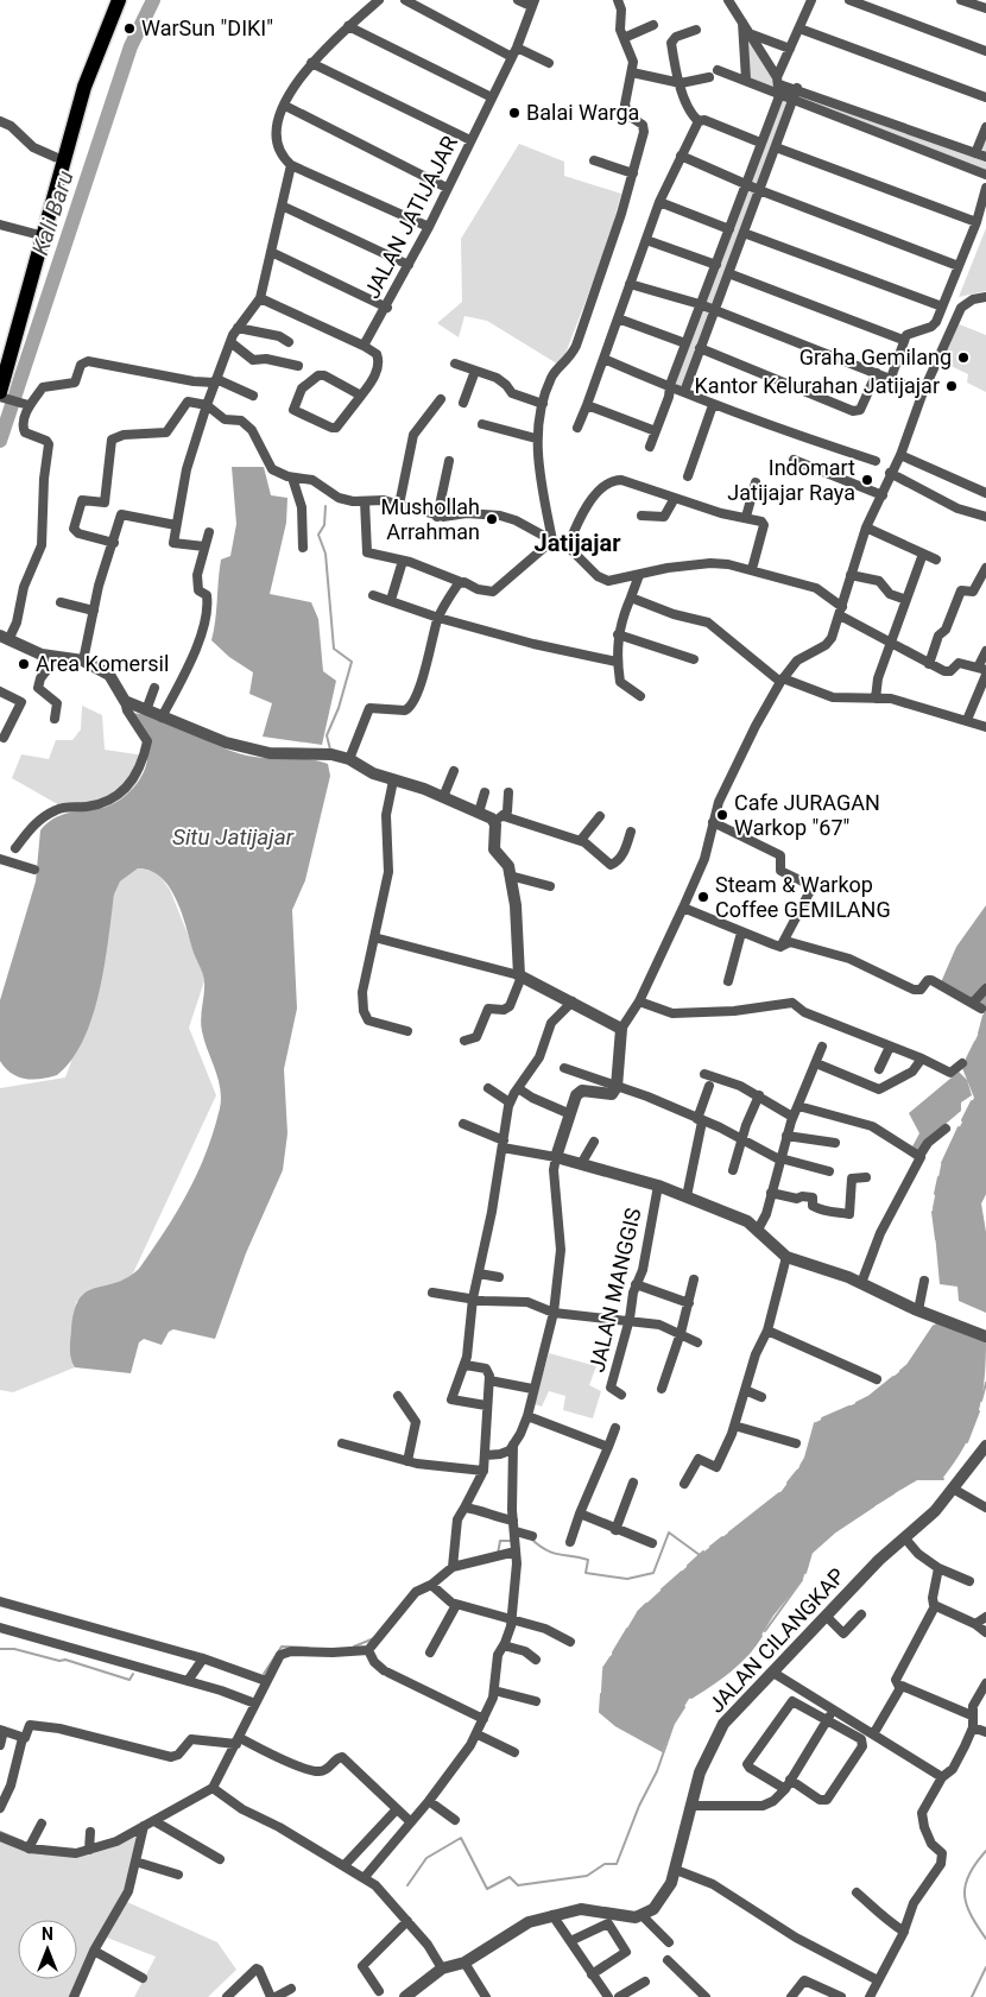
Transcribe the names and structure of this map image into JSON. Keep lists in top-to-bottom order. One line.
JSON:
{"streets":{"street":["JALAN JATIJAJAR","JALAN MANGGIS","JALAN CILANGKAP"]},"districts":["Jatijajar"],"water":["Kali Baru","Situ Jatijajar"],"places":["WarSun \"DIKI\"","Balai Warga","Graha Gemilang","Kantor Kelurahan Jatijajar","Indomart Jatijajar Raya","Mushollah Arrahman","Area Komersil","Cafe JURAGAN Warkop \"67\"","Steam & Warkop Coffee GEMILANG"],"north":"top"}
